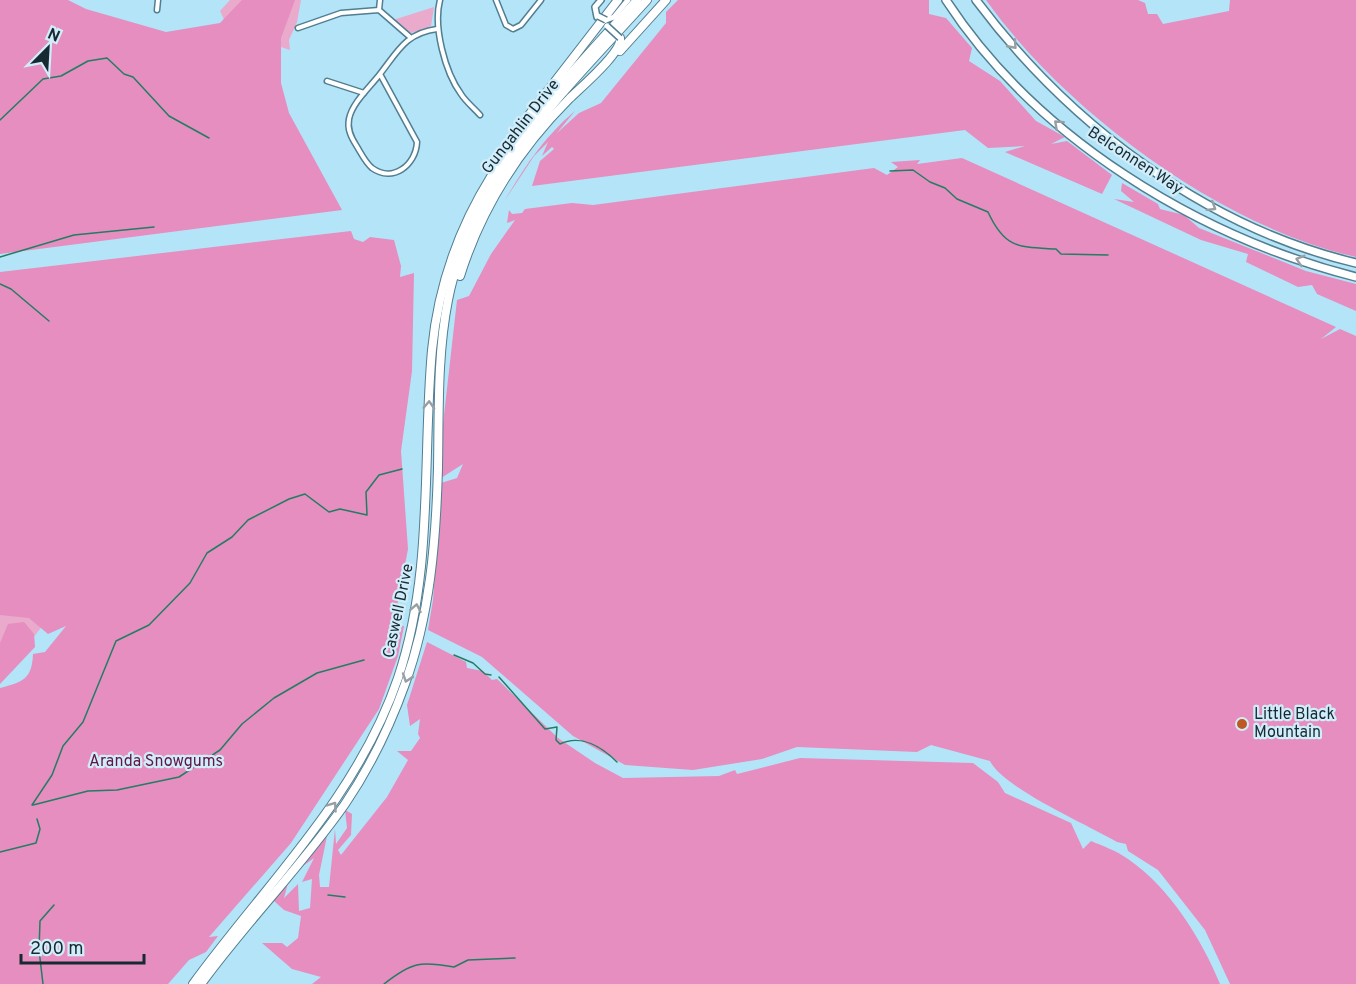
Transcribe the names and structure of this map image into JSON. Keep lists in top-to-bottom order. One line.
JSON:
{"streets":{"highway":["Gungahlin Drive","Caswell Drive"],"main road":["Belconnen Way"]},"crossings":[["Gungahlin Drive","Caswell Drive"]],"parks":["Aranda Snowgums"],"places":["Little Black Mountain"],"scale_bar":"200 m","north":"top right"}
